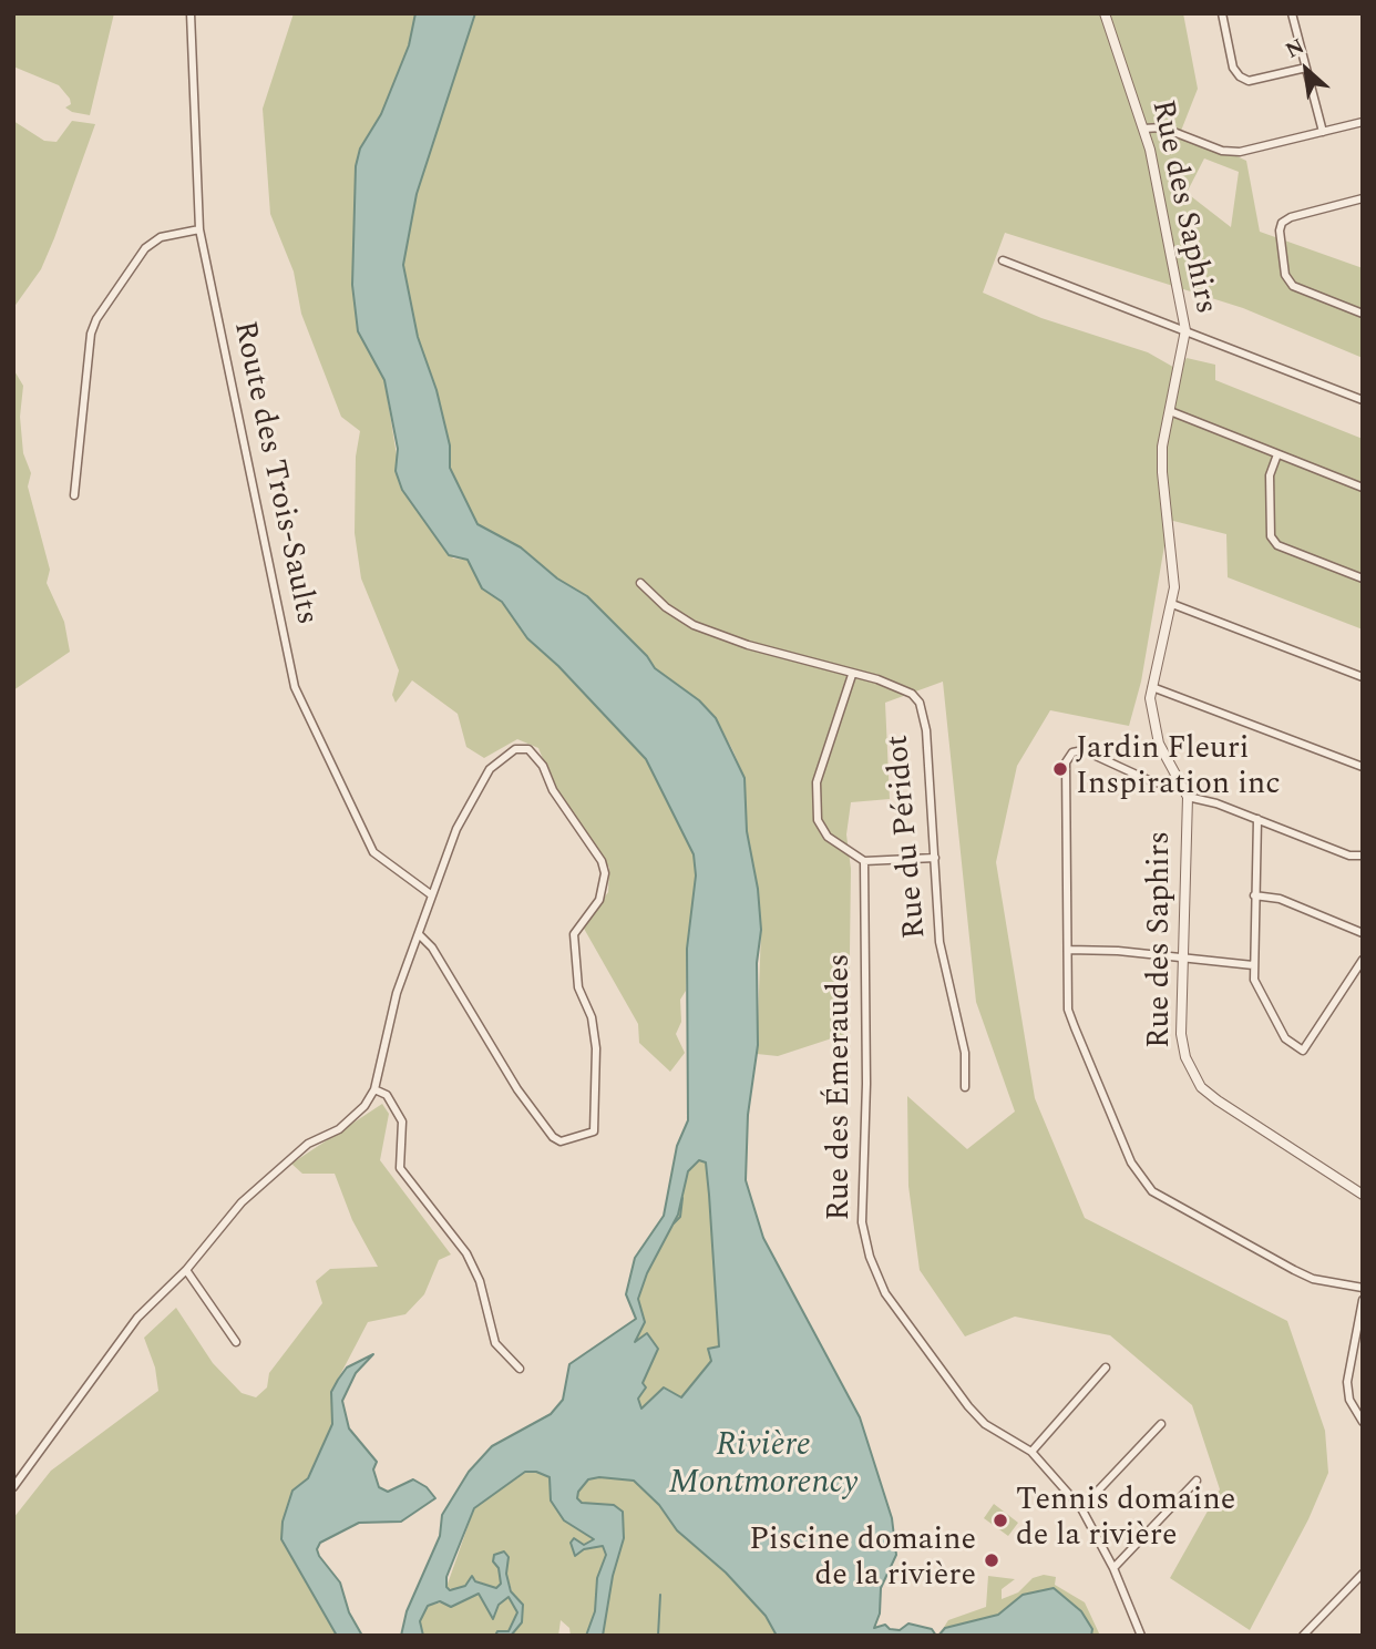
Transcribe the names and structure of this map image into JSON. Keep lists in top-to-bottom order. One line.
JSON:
{"streets":{"street":["Rue des Saphirs","Route des Trois-Saults","Rue du Péridot","Rue des Émeraudes"]},"water":["Rivière Montmorency"],"places":["Jardin Fleuri Inspiration inc","Tennis domaine de la rivière","Piscine domaine de la rivière"],"north":"top left"}
